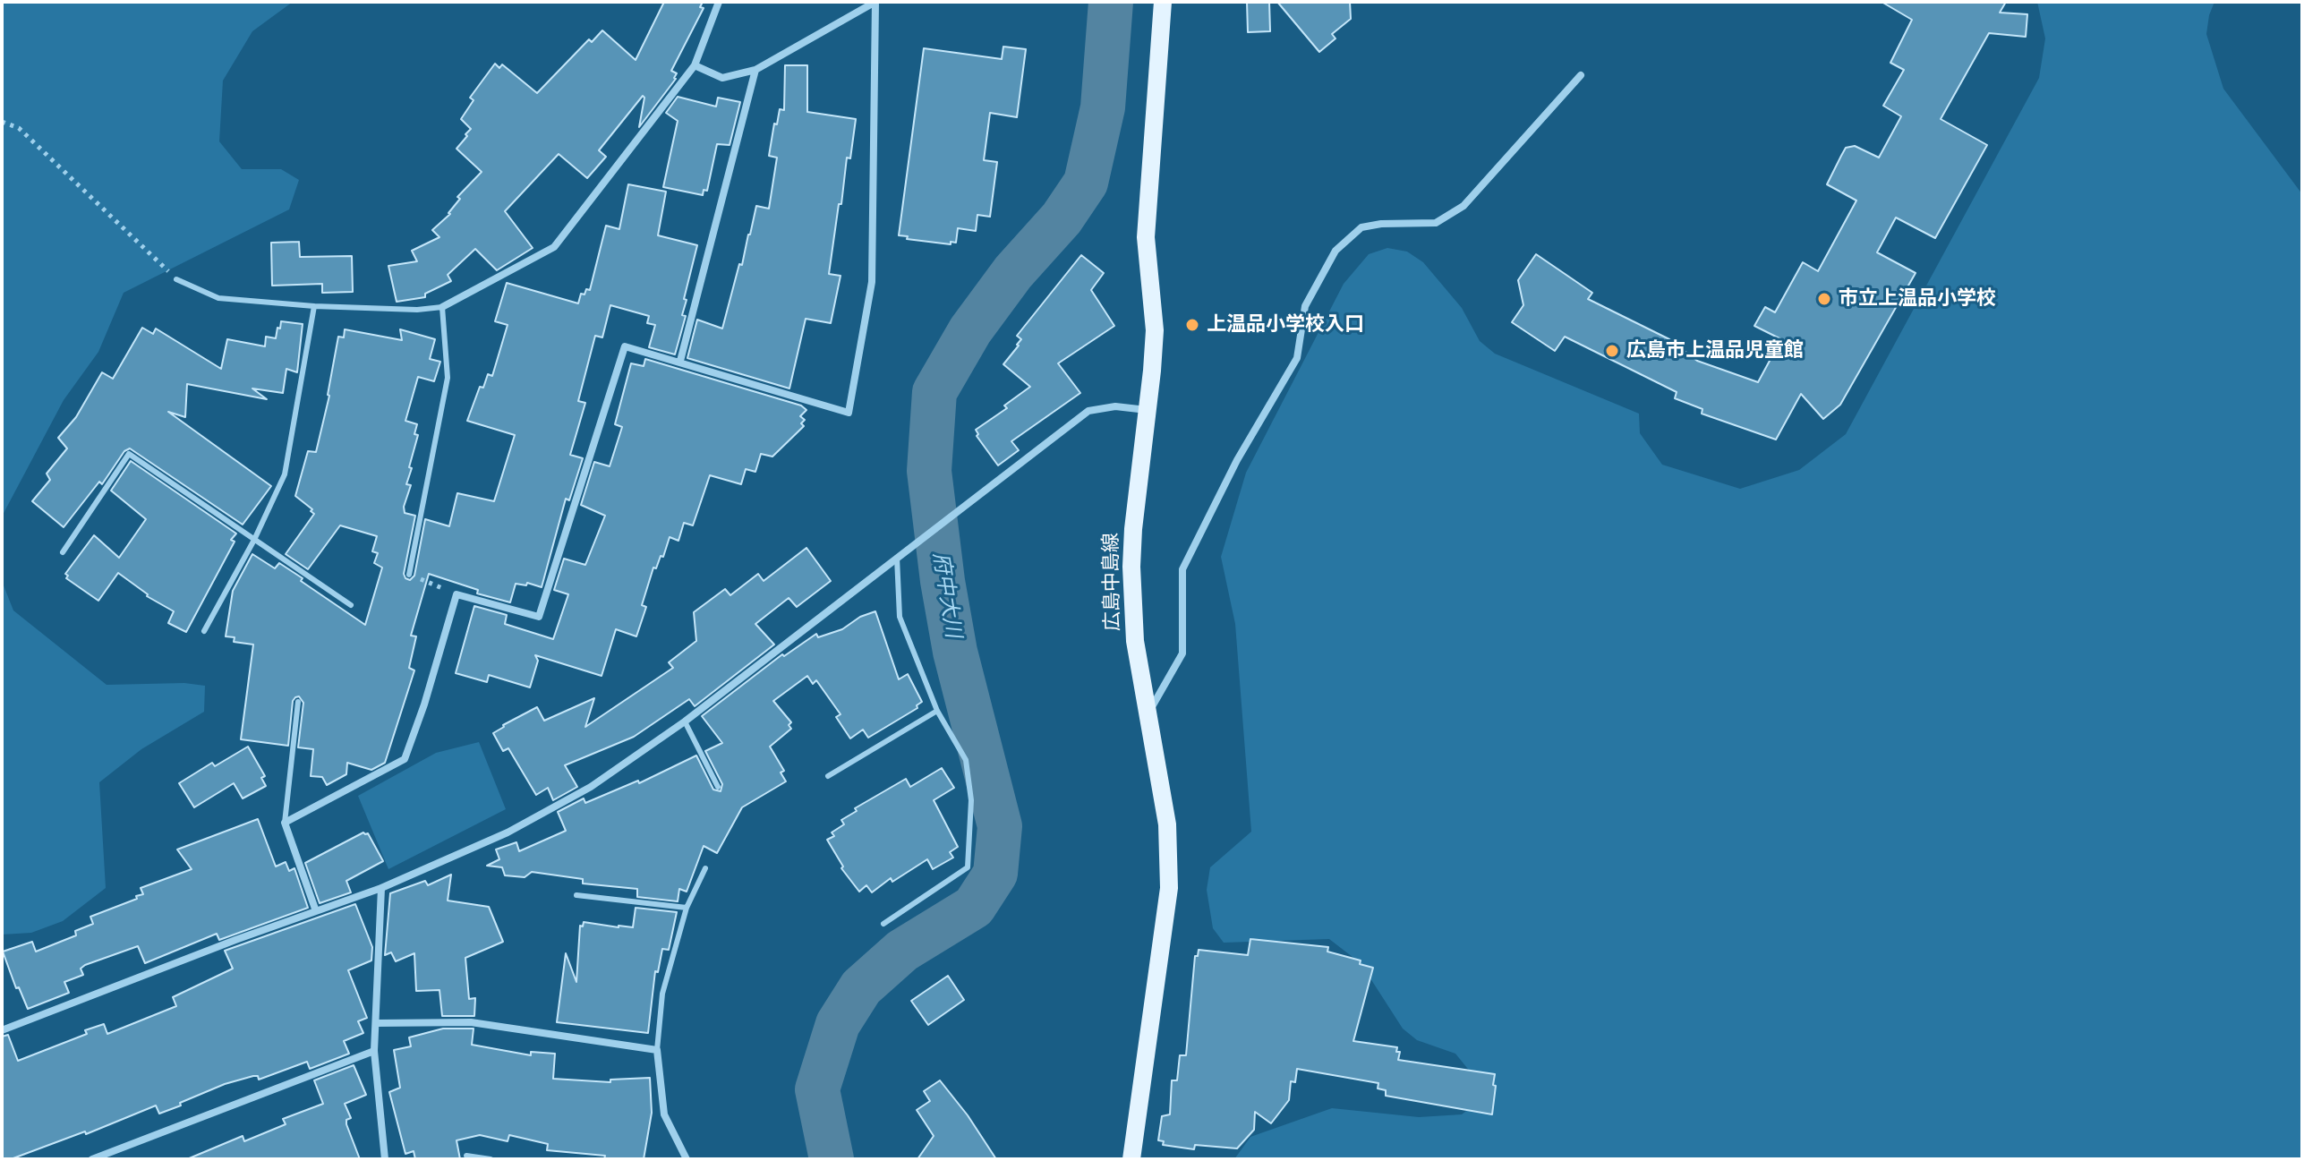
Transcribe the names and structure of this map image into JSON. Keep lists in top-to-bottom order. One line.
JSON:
{"streets":{"main road":["広島中島線"]},"water":["府中大川"],"places":["市立上温品小学校","上温品小学校入口","広島市上温品児童館"]}
